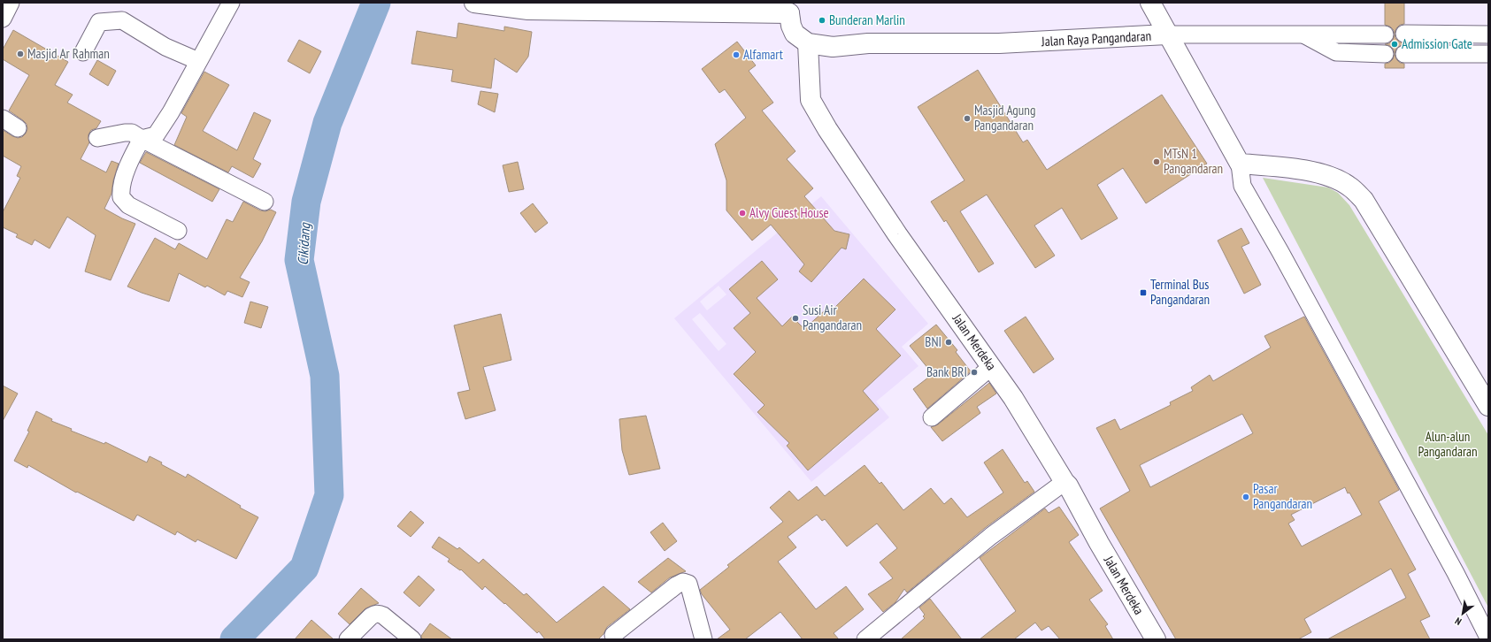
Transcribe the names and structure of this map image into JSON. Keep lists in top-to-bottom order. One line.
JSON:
{"streets":{"highway":["Jalan Raya Pangandaran","Jalan Merdeka"]},"crossings":[["Jalan Raya Pangandaran","Jalan Merdeka"]],"water":["Cikidang"],"parks":["Alun-alun Pangandaran"],"places":{"other":["Bunderan Marlin","Admission Gate","Masjid Ar Rahman","Alfamart","Masjid Agung Pangandaran","MTsN 1 Pangandaran","Alvy Guest House","Susi Air Pangandaran","BNI","Bank BRI","Pasar Pangandaran"],"transit":["Terminal Bus Pangandaran"]},"north":"bottom left"}
